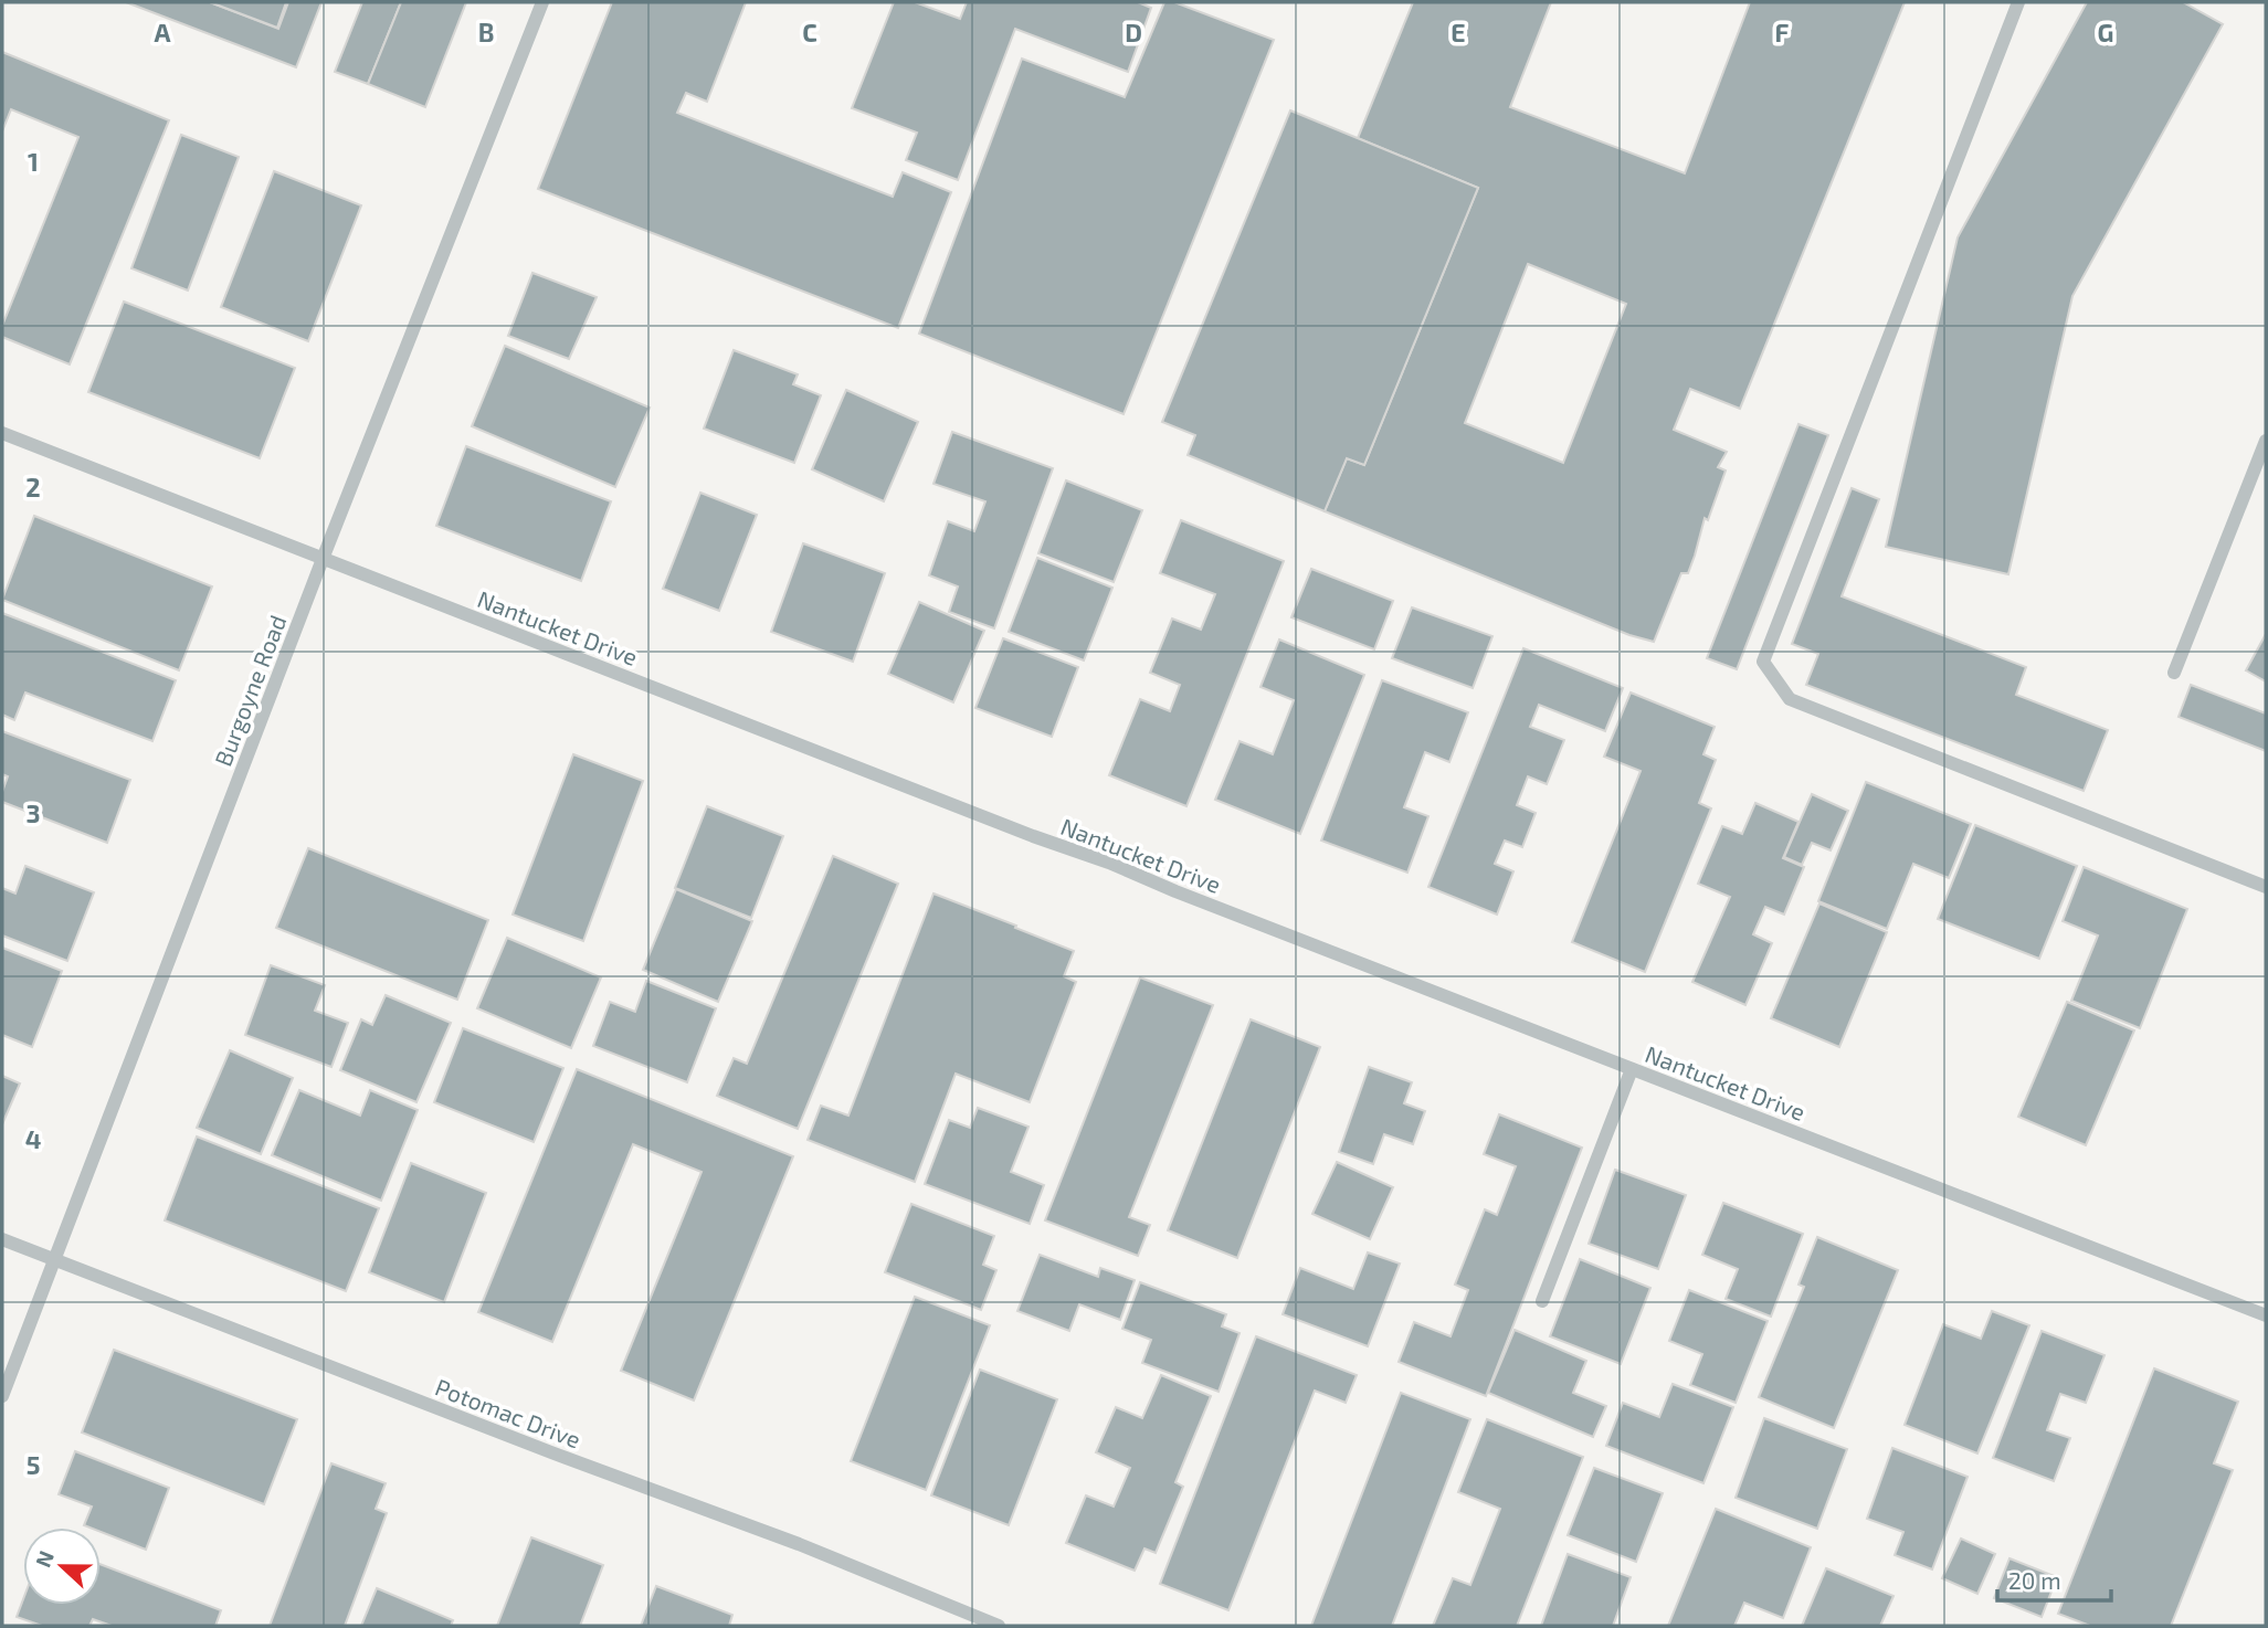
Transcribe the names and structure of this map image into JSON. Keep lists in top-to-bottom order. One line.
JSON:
{"streets":{"street":["Nantucket Drive","Burgoyne Road","Potomac Drive"]},"crossings":[["Nantucket Drive","Burgoyne Road"],["Burgoyne Road","Potomac Drive"]],"scale_bar":"20 m","north":"left","grid":{"columns":["A","B","C","D","E","F","G"],"rows":["1","2","3","4","5"]}}
